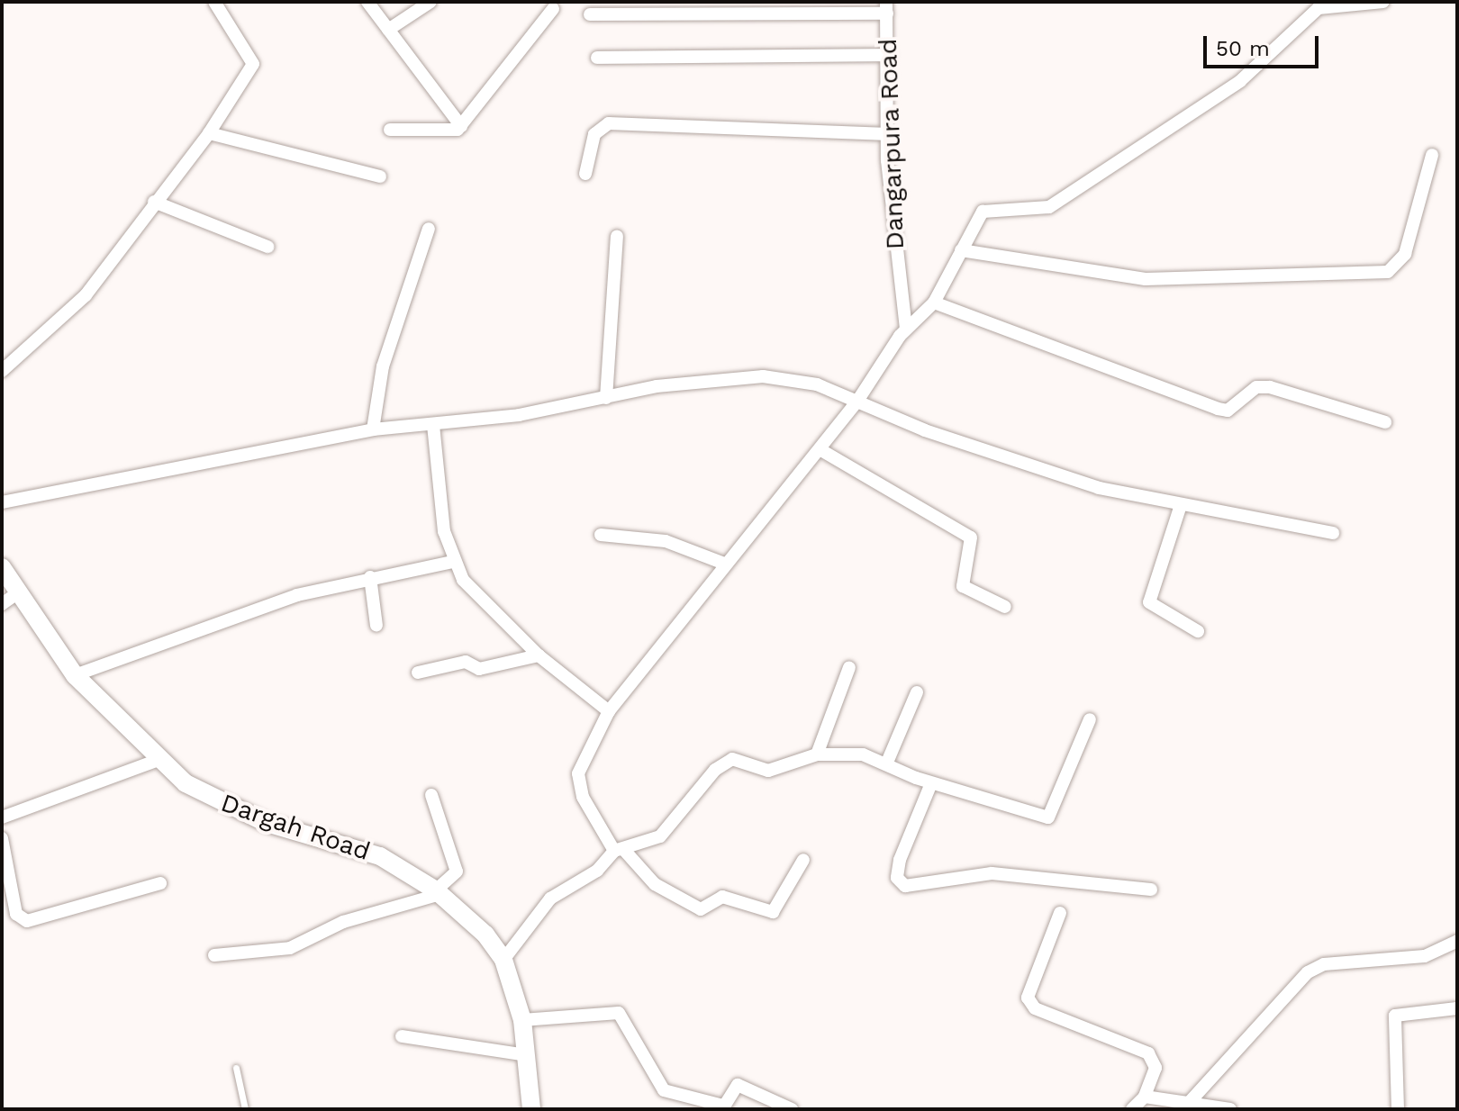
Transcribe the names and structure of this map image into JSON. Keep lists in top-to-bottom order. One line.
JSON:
{"streets":{"street":["Dangarpura Road","Dargah Road"]},"scale_bar":"50 m"}
